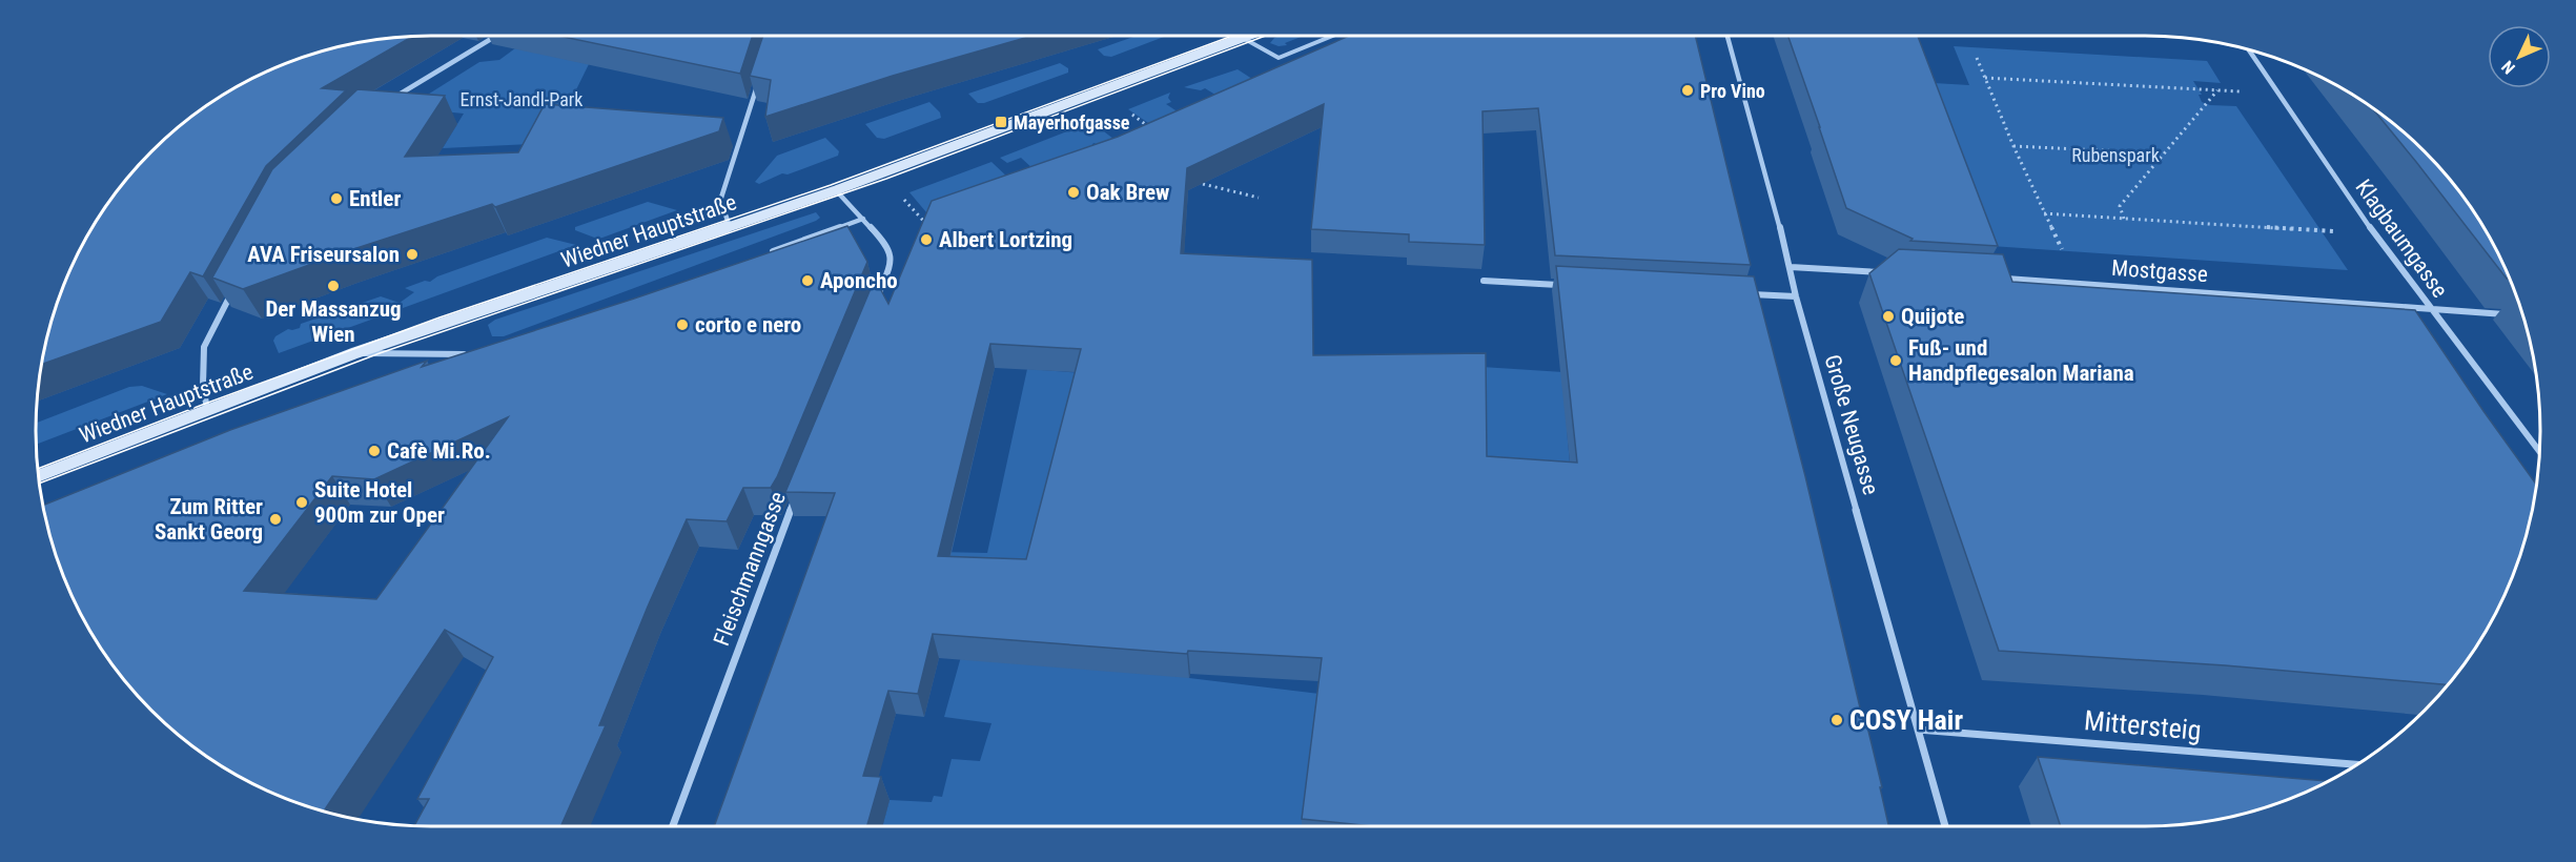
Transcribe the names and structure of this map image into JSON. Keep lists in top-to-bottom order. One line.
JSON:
{"streets":{"street":["Wiedner Hauptstraße","Klagbaumgasse","Mostgasse","Große Neugasse","Fleischmanngasse","Mittersteig"]},"crossings":[["Klagbaumgasse","Mostgasse"],["Große Neugasse","Mittersteig"]],"parks":["Ernst-Jandl-Park","Rubenspark"],"places":{"other":["Pro Vino","Oak Brew","Entler","Albert Lortzing","AVA Friseursalon","Aponcho","Der Massanzug Wien","Quijote","corto e nero","Fuß- und Handpflegesalon Mariana","Cafè Mi.Ro.","Suite Hotel 900m zur Oper","Zum Ritter Sankt Georg","COSY Hair"],"transit":["Mayerhofgasse"]},"north":"bottom left"}
